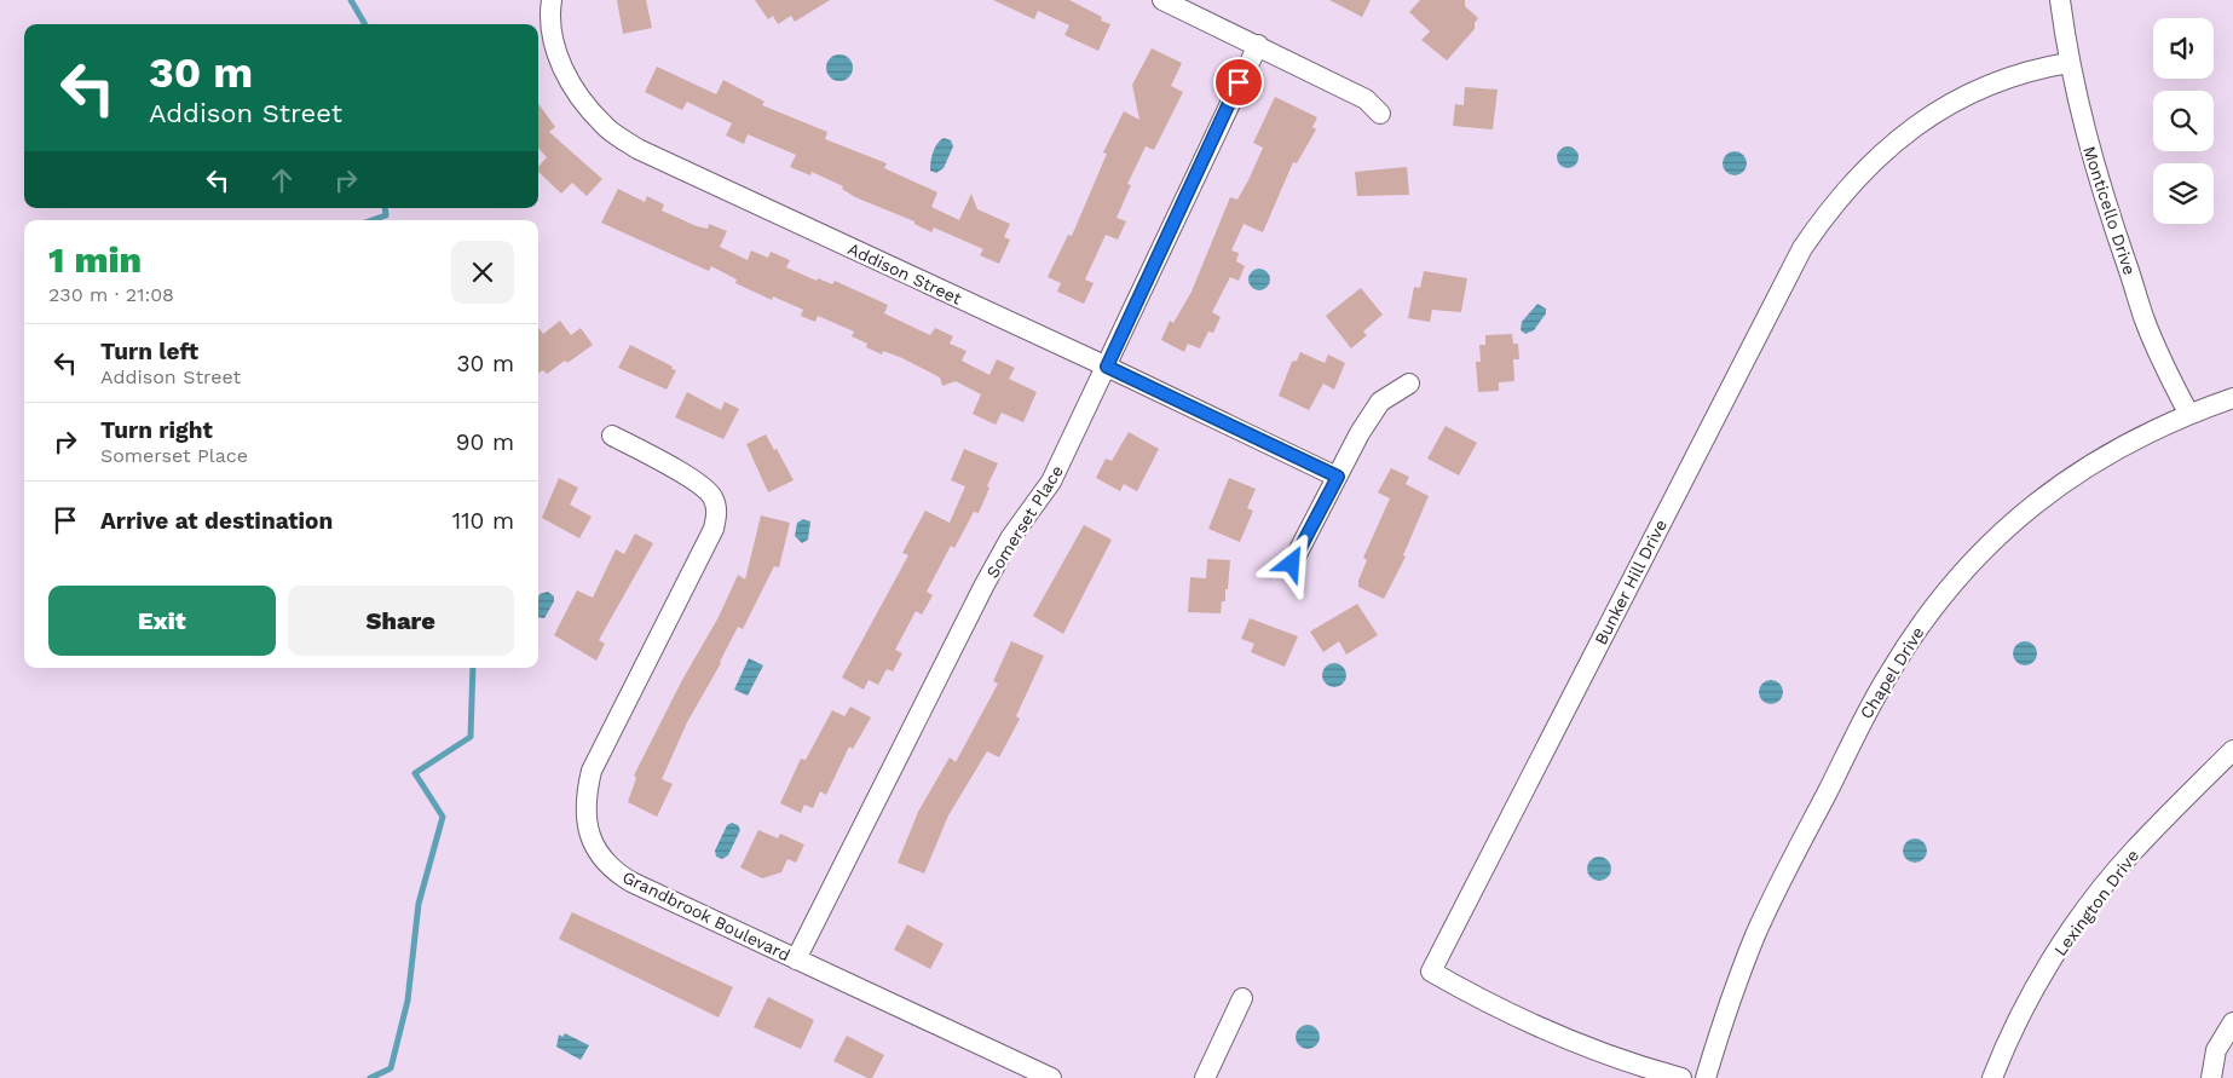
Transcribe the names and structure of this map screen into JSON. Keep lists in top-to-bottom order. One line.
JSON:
{"streets":{"street":["Monticello Drive","Addison Street","Somerset Place","Bunker Hill Drive","Chapel Drive","Lexington Drive","Grandbrook Boulevard"]},"crossings":[["Monticello Drive","Bunker Hill Drive"],["Monticello Drive","Chapel Drive"],["Addison Street","Somerset Place"],["Somerset Place","Grandbrook Boulevard"]],"page":{"turn":["30 m","Addison Street"],"heading":["1 min","230 m · 21:08"],"list":[{"name":"Turn left","note":"Addison Street","value":"30 m"},{"name":"Turn right","note":"Somerset Place","value":"90 m"},{"name":"Arrive at destination","value":"110 m"}],"buttons":["Exit","Share"]}}
